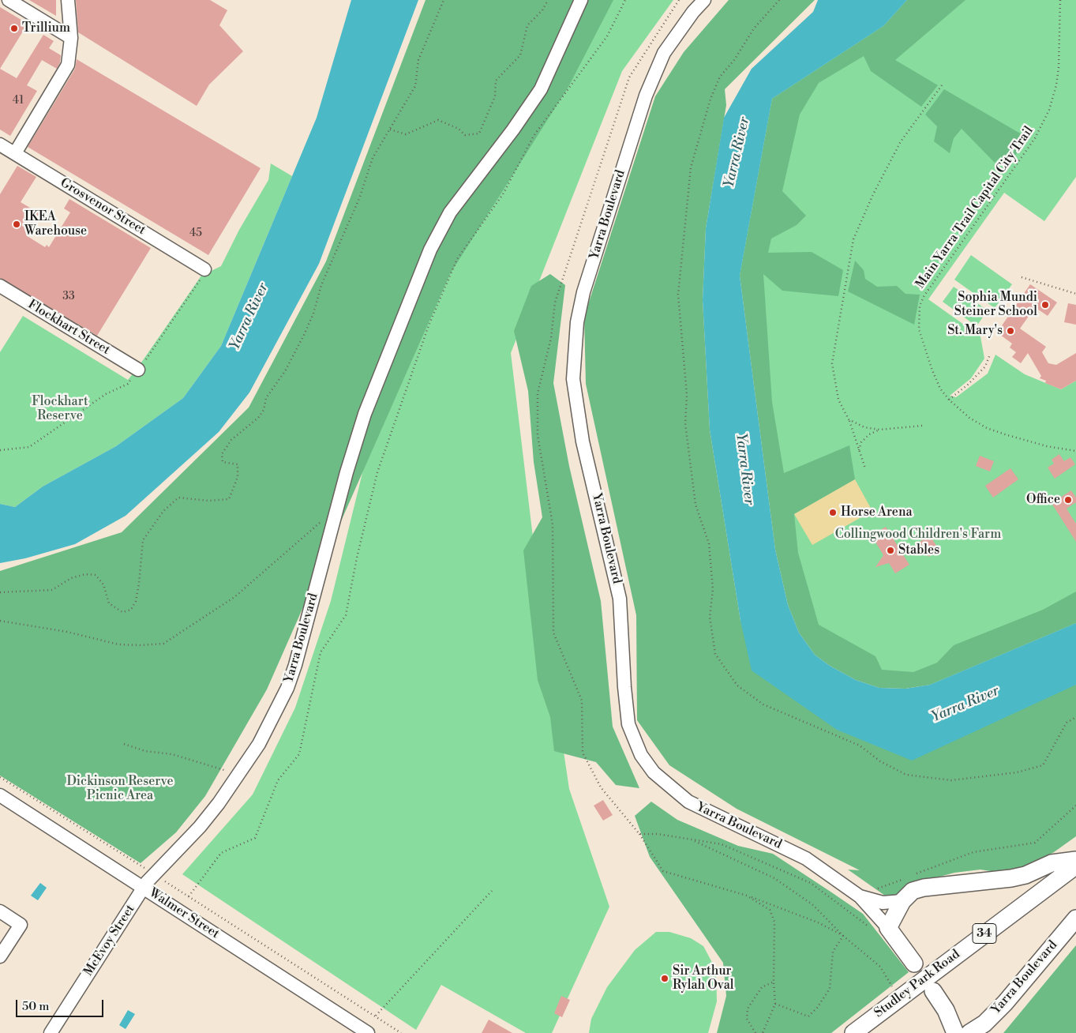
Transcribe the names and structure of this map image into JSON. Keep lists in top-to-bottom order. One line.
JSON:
{"streets":{"main road":["Yarra Boulevard","34","Studley Park Road"],"street":["Grosvenor Street","Flockhart Street","Walmer Street","McEvoy Street"],"path":["Main Yarra Trail Capital City Trail"]},"crossings":[["Yarra Boulevard","Walmer Street"],["Yarra Boulevard","McEvoy Street"],["Walmer Street","McEvoy Street"]],"water":["Yarra River"],"parks":["Flockhart Reserve","Collingwood Children's Farm","Dickinson Reserve Picnic Area"],"places":["Trillium","IKEA Warehouse","Sophia Mundi Steiner School","St. Mary's","Office","Horse Arena","Stables","Sir Arthur Rylah Oval"],"house_numbers":["41","45","33"],"scale_bar":"50 m"}
